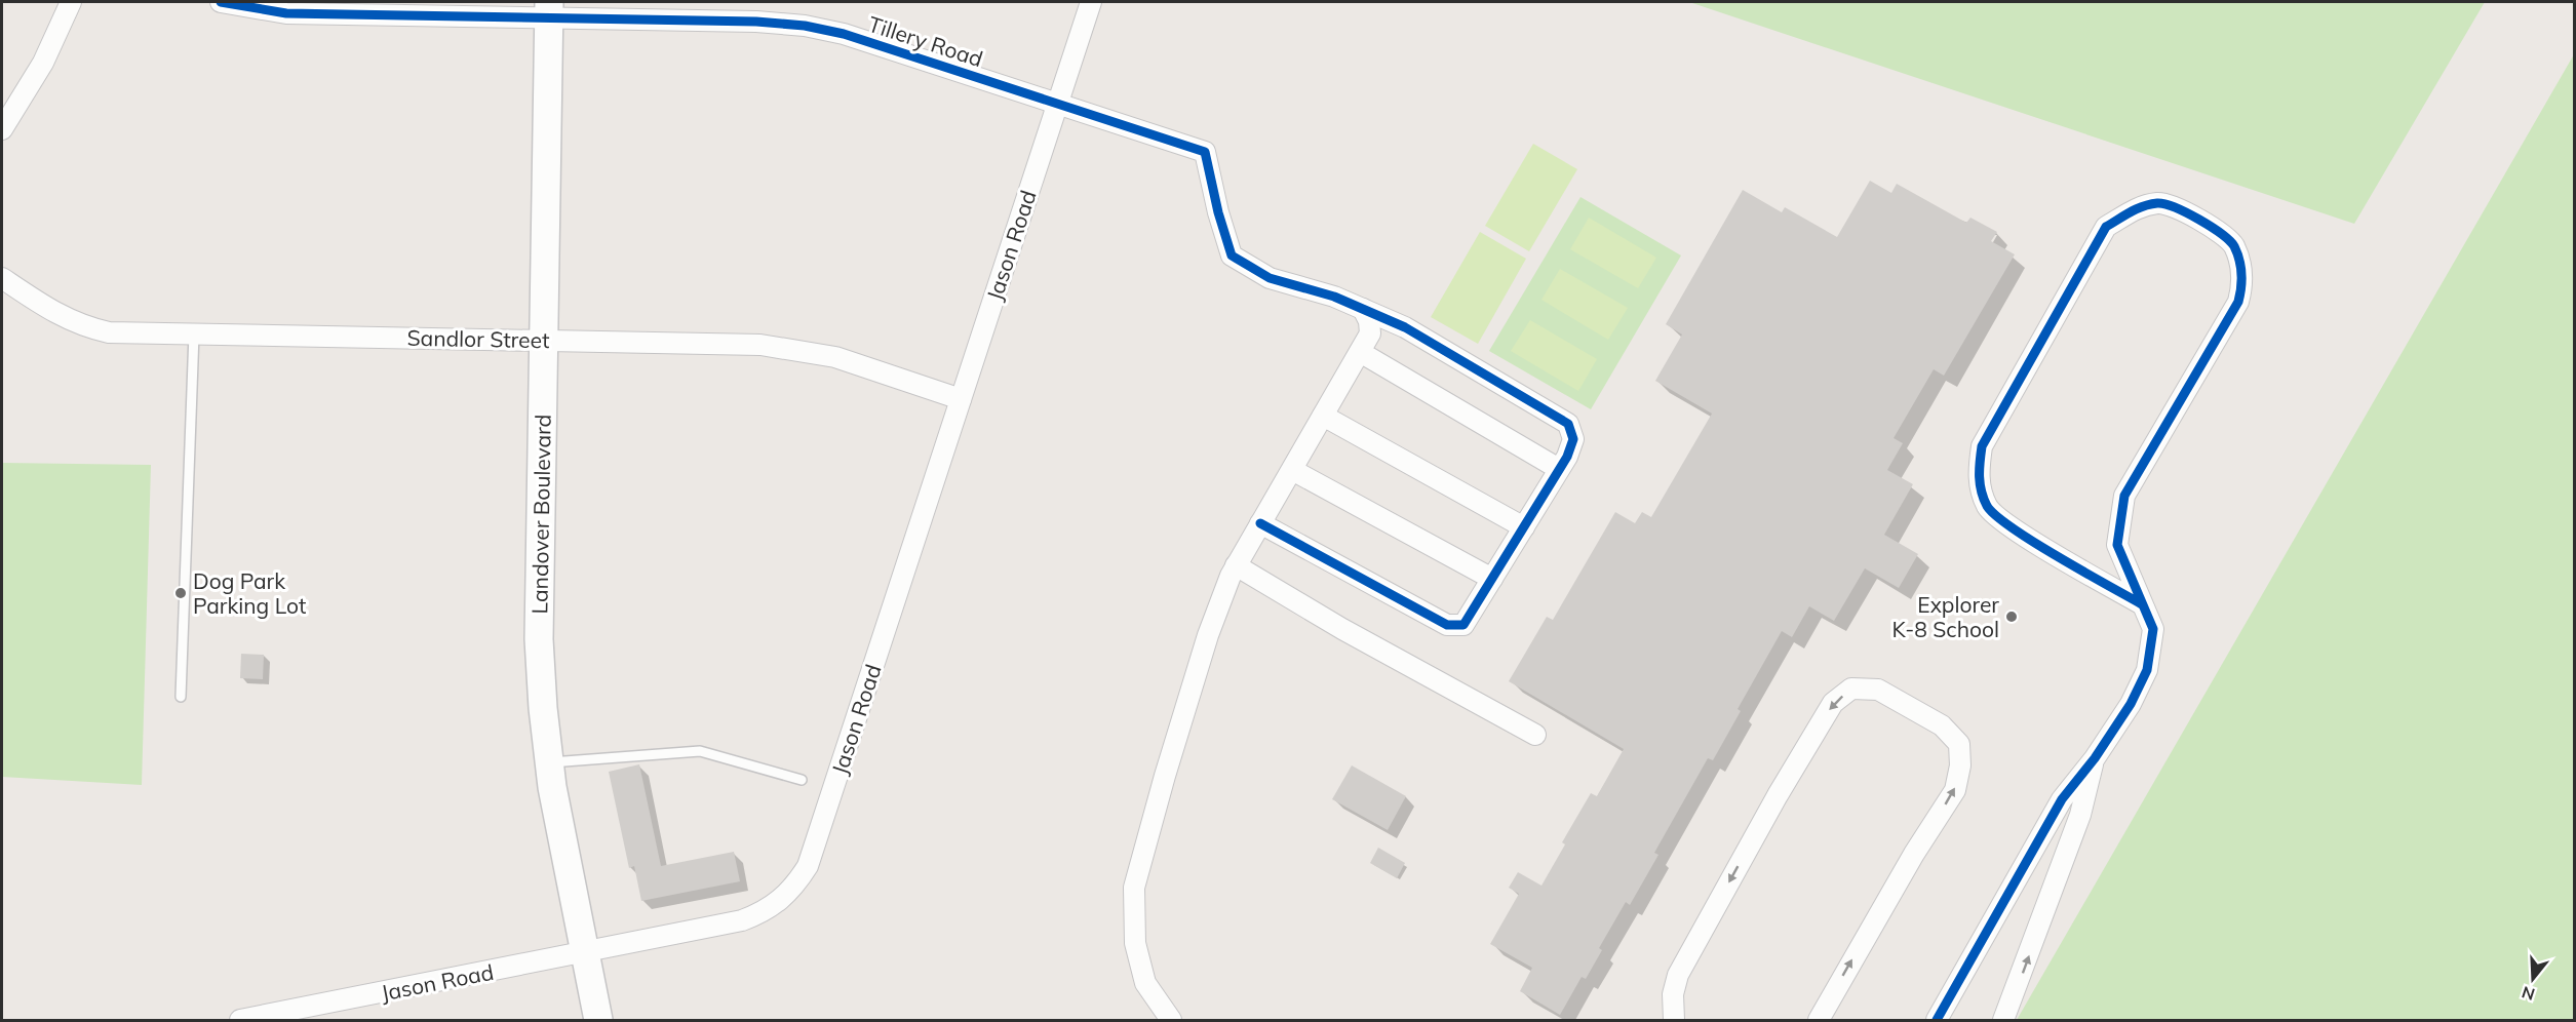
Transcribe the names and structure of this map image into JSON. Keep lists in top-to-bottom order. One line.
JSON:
{"streets":{"street":["Tillery Road","Jason Road","Sandlor Street","Landover Boulevard"]},"crossings":[["Tillery Road","Jason Road"],["Tillery Road","Landover Boulevard"],["Jason Road","Sandlor Street"],["Jason Road","Landover Boulevard"],["Sandlor Street","Landover Boulevard"]],"places":["Dog Park Parking Lot","Explorer K-8 School"],"north":"bottom"}
